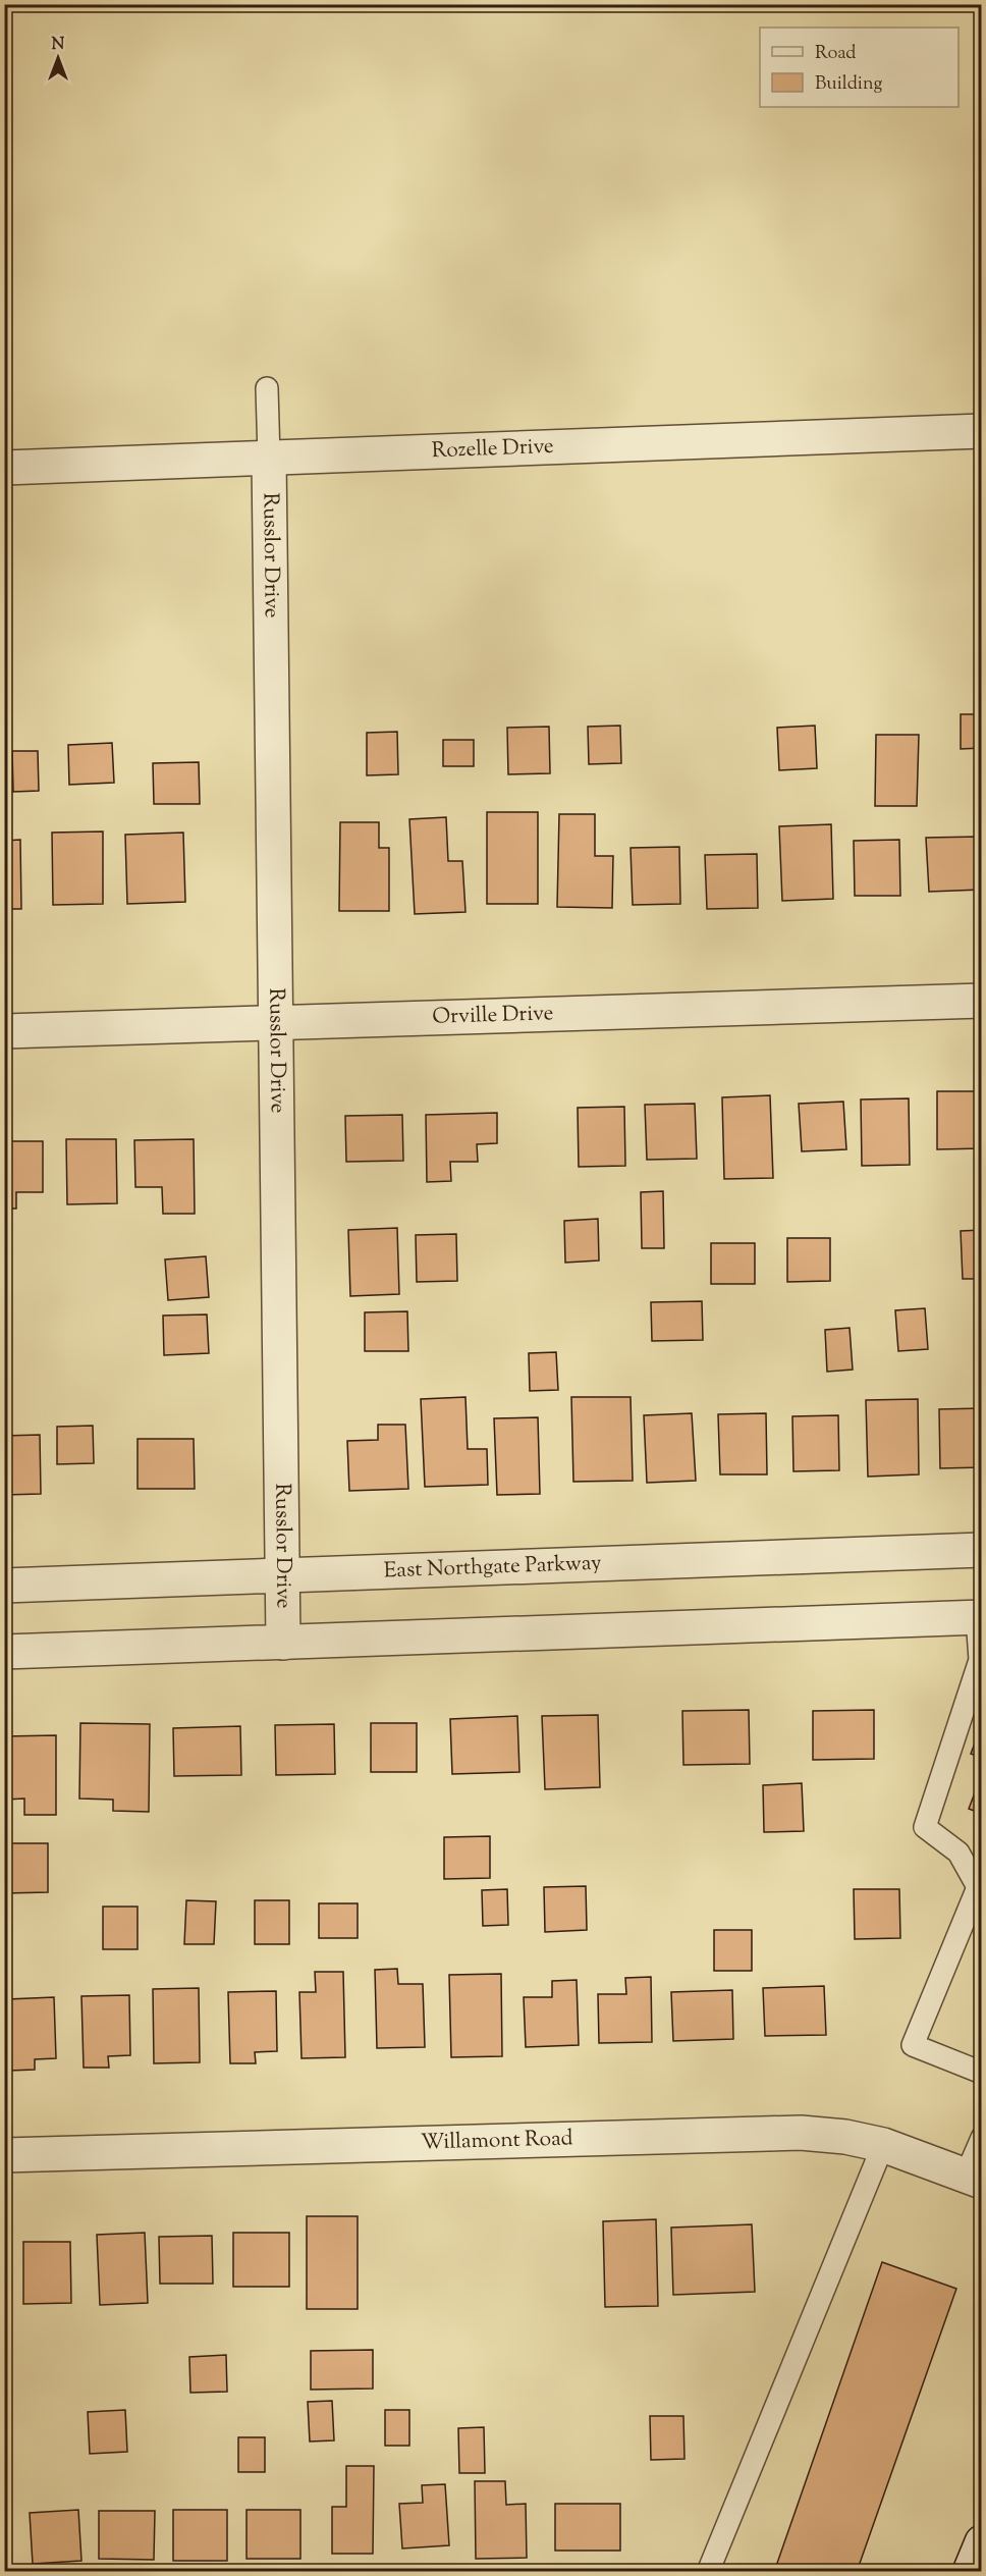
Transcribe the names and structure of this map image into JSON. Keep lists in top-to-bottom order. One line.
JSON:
{"streets":{"street":["Rozelle Drive","Russlor Drive","Orville Drive","East Northgate Parkway","Willamont Road"]},"crossings":[["Rozelle Drive","Russlor Drive"],["Russlor Drive","Orville Drive"],["Russlor Drive","East Northgate Parkway"]],"legend":["Road","Building"],"north":"top"}
